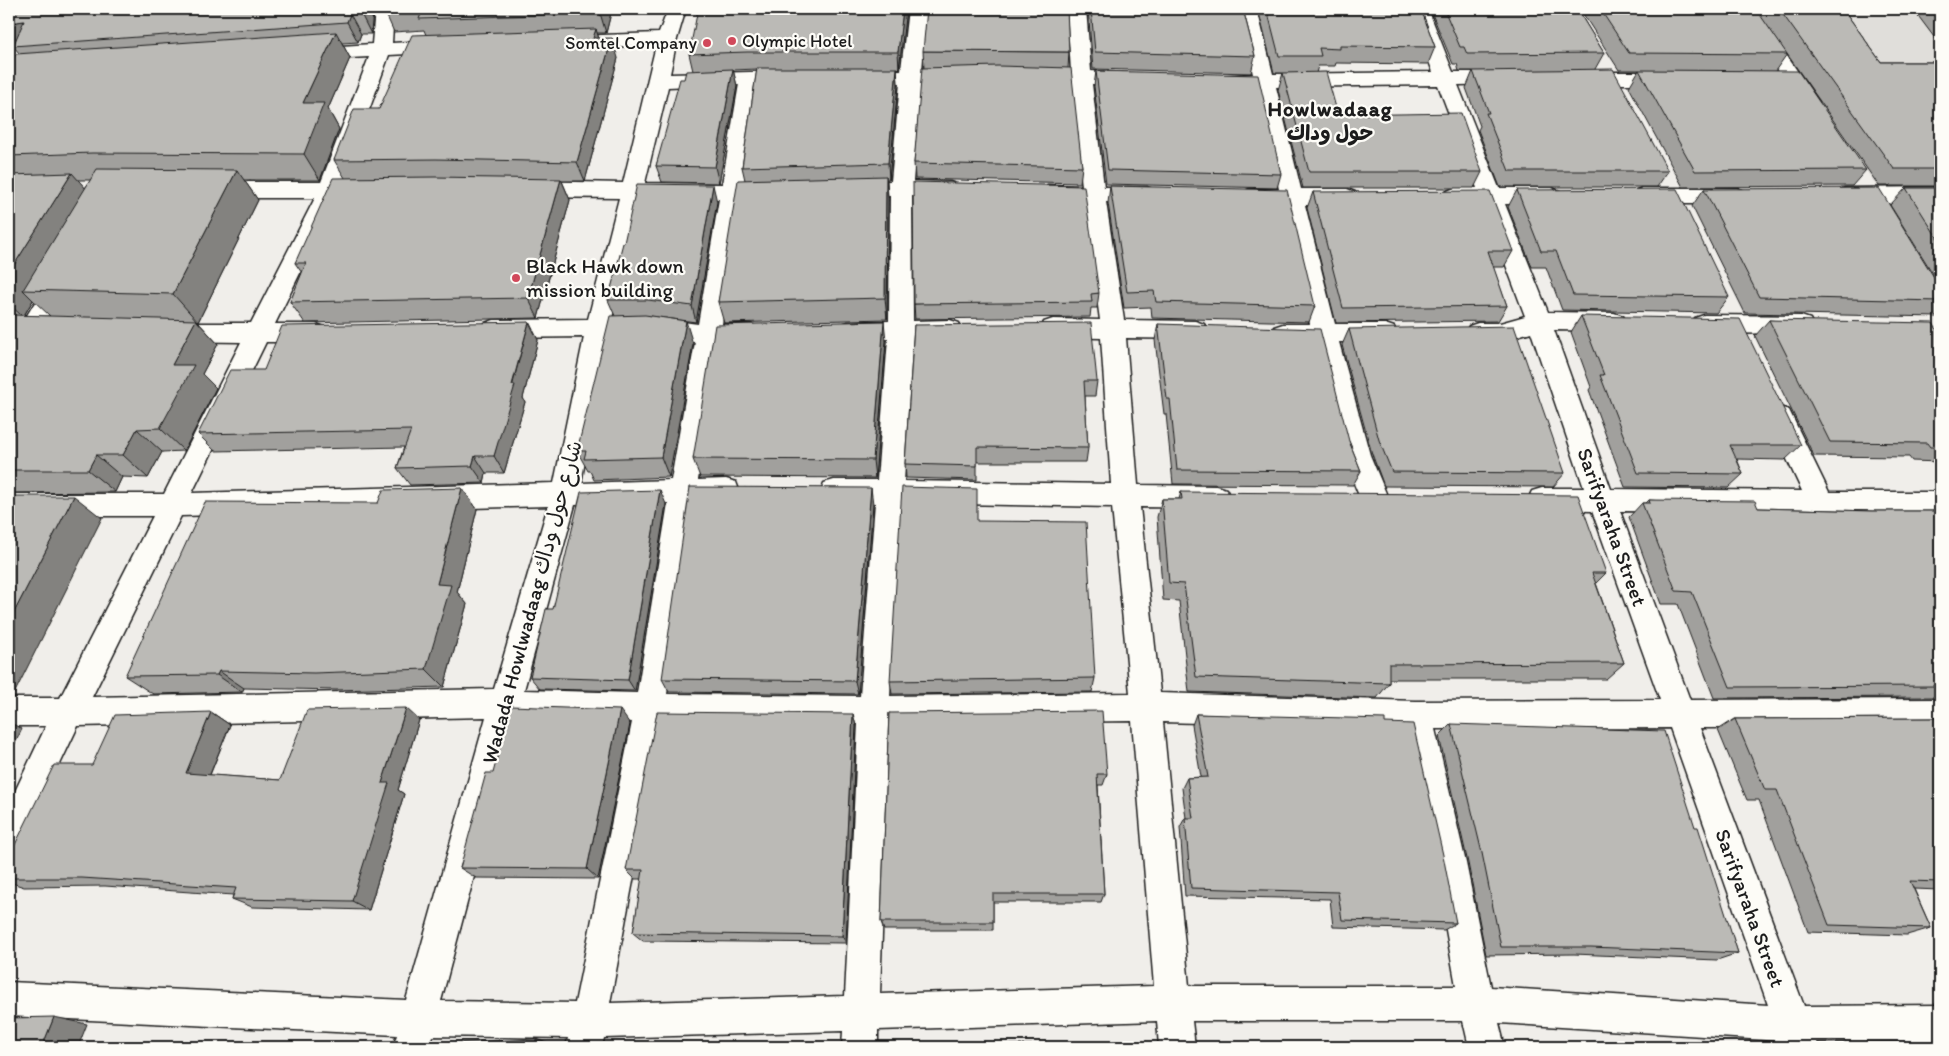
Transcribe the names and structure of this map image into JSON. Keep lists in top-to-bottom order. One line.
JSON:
{"streets":{"street":["Sarifyaraha Street","Wadada Howlwadaag شارع حول وداك"]},"districts":["Howlwadaag حول وداك"],"places":["Olympic Hotel","Somtel Company","Black Hawk down mission building"]}
